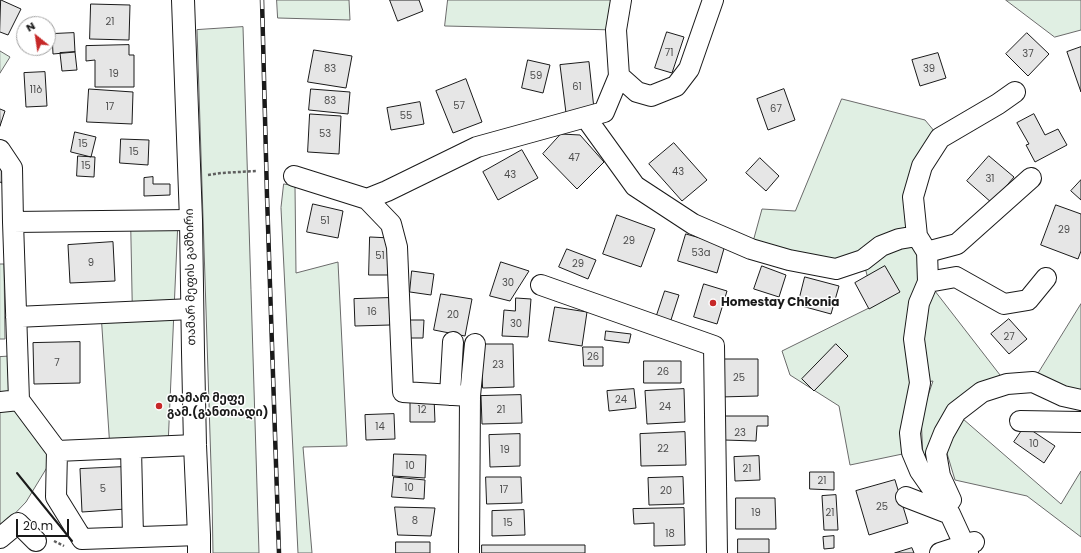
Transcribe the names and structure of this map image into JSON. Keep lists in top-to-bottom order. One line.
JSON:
{"streets":{"main road":["თამარ მეფის გამზირი"]},"places":["Homestay Chkonia","თამარ მეფე გამ.(განთიადი)"],"house_numbers":["21","71","37","83","39","19","59","61","11ბ","83","57","17","67","55","53","15","15","47","15","43","43","31","51","29","29","53a","51","9","29","30","16","20","30","27","26","7","23","26","25","24","24","12","21","14","23","10","22","19","10","21","21","10","5","17","20","25","19","21","8","15","18"],"scale_bar":"20 m","north":"top left"}
